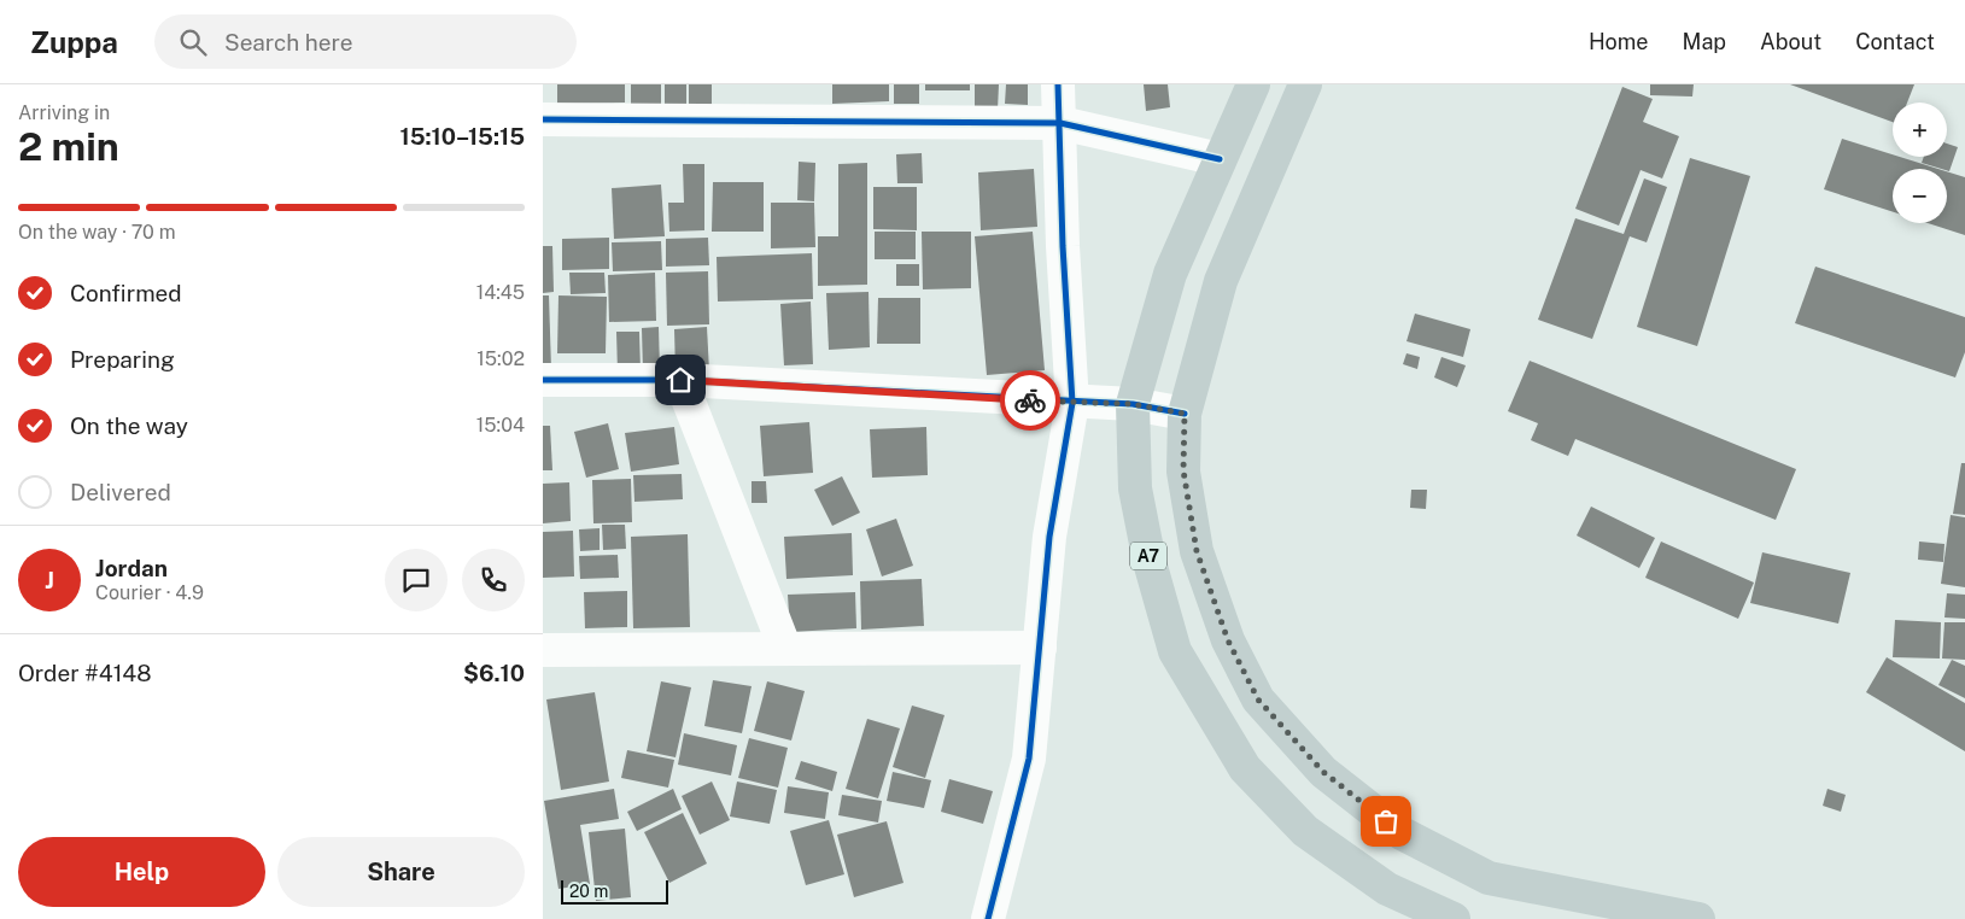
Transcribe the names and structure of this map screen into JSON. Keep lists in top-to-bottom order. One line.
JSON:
{"streets":{"highway":["A7"]},"scale_bar":"20 m","page":{"header":"Zuppa","search":"Search here","nav":["Home","Map","About","Contact"],"heading":["2 min","Arriving in","15:10–15:15"],"panel":["Jordan","Courier · 4.9","Order #4148","$6.10"],"map_buttons":["+","−"],"bar":"On the way · 70 m","list":[["Confirmed","14:45"],["Preparing","15:02"],["On the way","15:04"],"Delivered"],"round":"J","buttons":["Help","Share"],"scale":"20 m"}}
